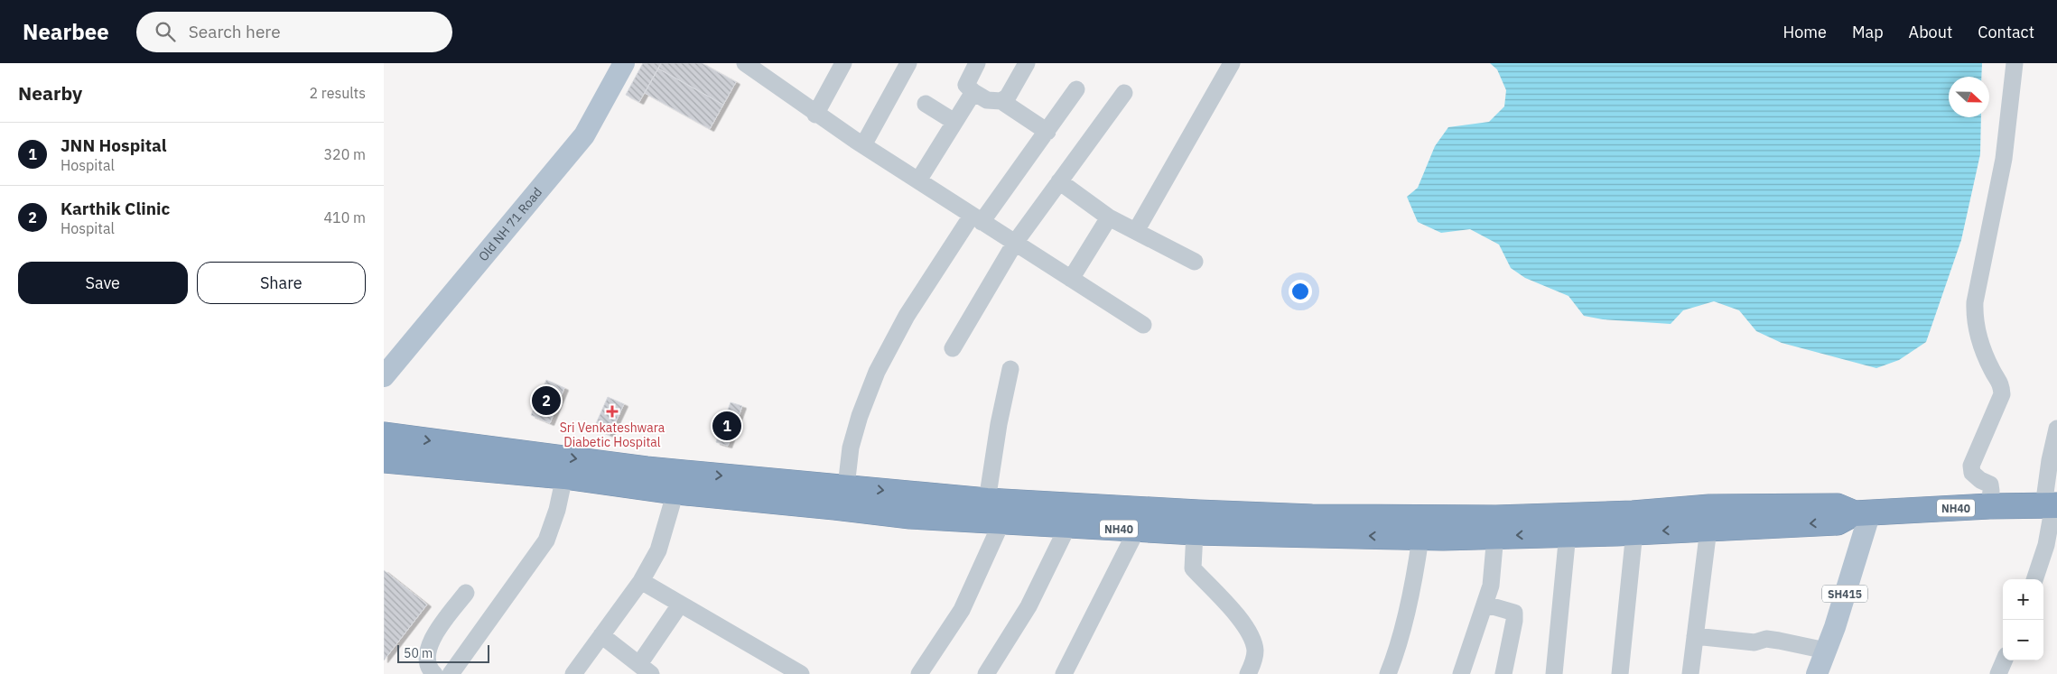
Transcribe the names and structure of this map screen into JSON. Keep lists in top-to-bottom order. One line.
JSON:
{"streets":{"highway":["NH40"],"main road":["Old NH 71 Road","SH415"]},"crossings":[["NH40","SH415"]],"places":{"health":["Sri Venkateshwara Diabetic Hospital"]},"scale_bar":"50 m","north":"right","page":{"header":"Nearbee","search":"Search here","nav":["Home","Map","About","Contact"],"heading":["Nearby","2 results"],"list":[{"mark":"1","name":"JNN Hospital","note":"Hospital","value":"320 m"},{"mark":"2","name":"Karthik Clinic","note":"Hospital","value":"410 m"}],"buttons":["Save","Share"],"pins":["2","1"],"map_buttons":["+","−"],"scale":"50 m"}}
